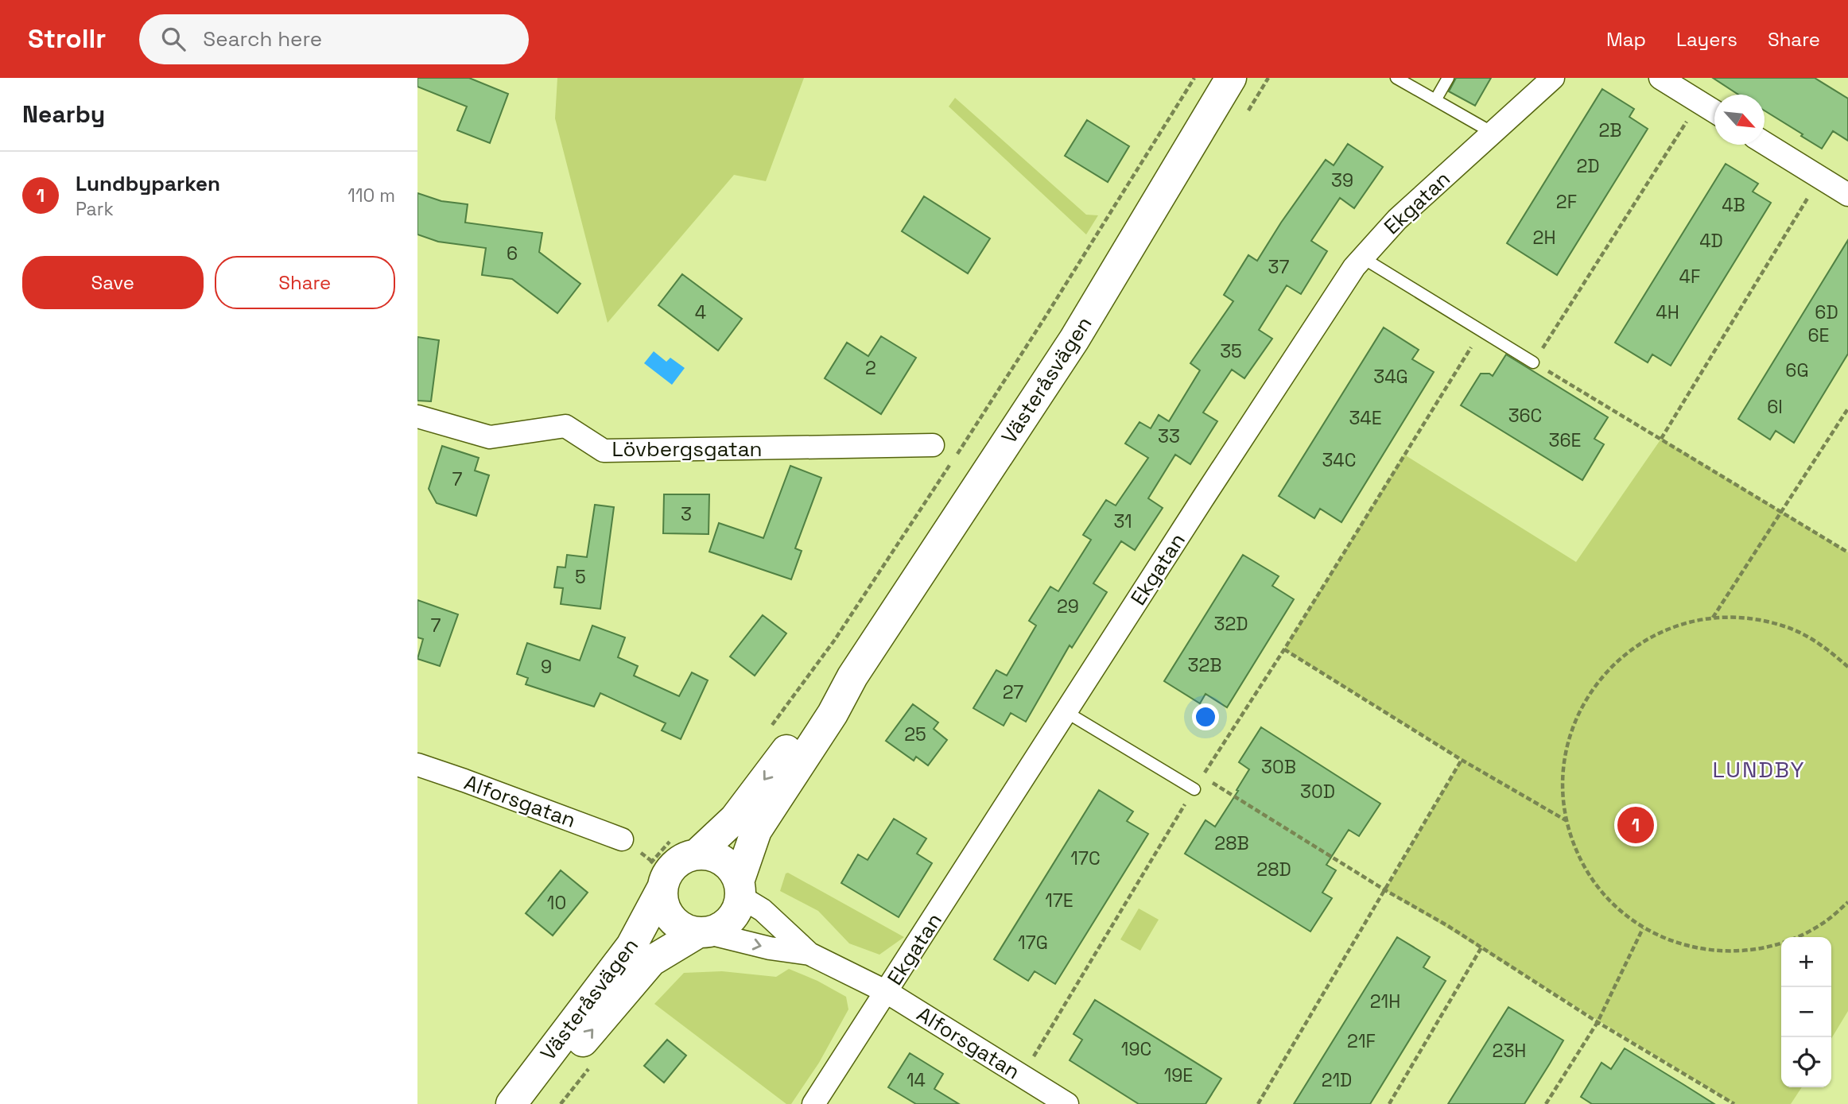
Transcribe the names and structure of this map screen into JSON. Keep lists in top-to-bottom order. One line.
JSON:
{"streets":{"street":["Ekgatan","Västeråsvägen","Lövbergsgatan","Alforsgatan"]},"crossings":[["Ekgatan","Alforsgatan"],["Västeråsvägen","Alforsgatan"]],"districts":["LUNDBY"],"house_numbers":["2B","2D","39","2F","4B","2H","4D","6","37","4F","4","4H","6D","6E","35","2","6G","34G","6I","36C","34E","33","36E","34C","7","3","31","5","29","32D","7","32B","9","27","25","30B","30D","28B","17C","28D","17E","10","17G","21H","21F","19C","23H","19E","14","21D"],"north":"bottom right","page":{"header":"Strollr","search":"Search here","nav":["Map","Layers","Share"],"heading":"Nearby","list":[{"mark":"1","name":"Lundbyparken","note":"Park","value":"110 m"}],"buttons":["Save","Share"],"pins":"1","map_buttons":["+","−"]}}
